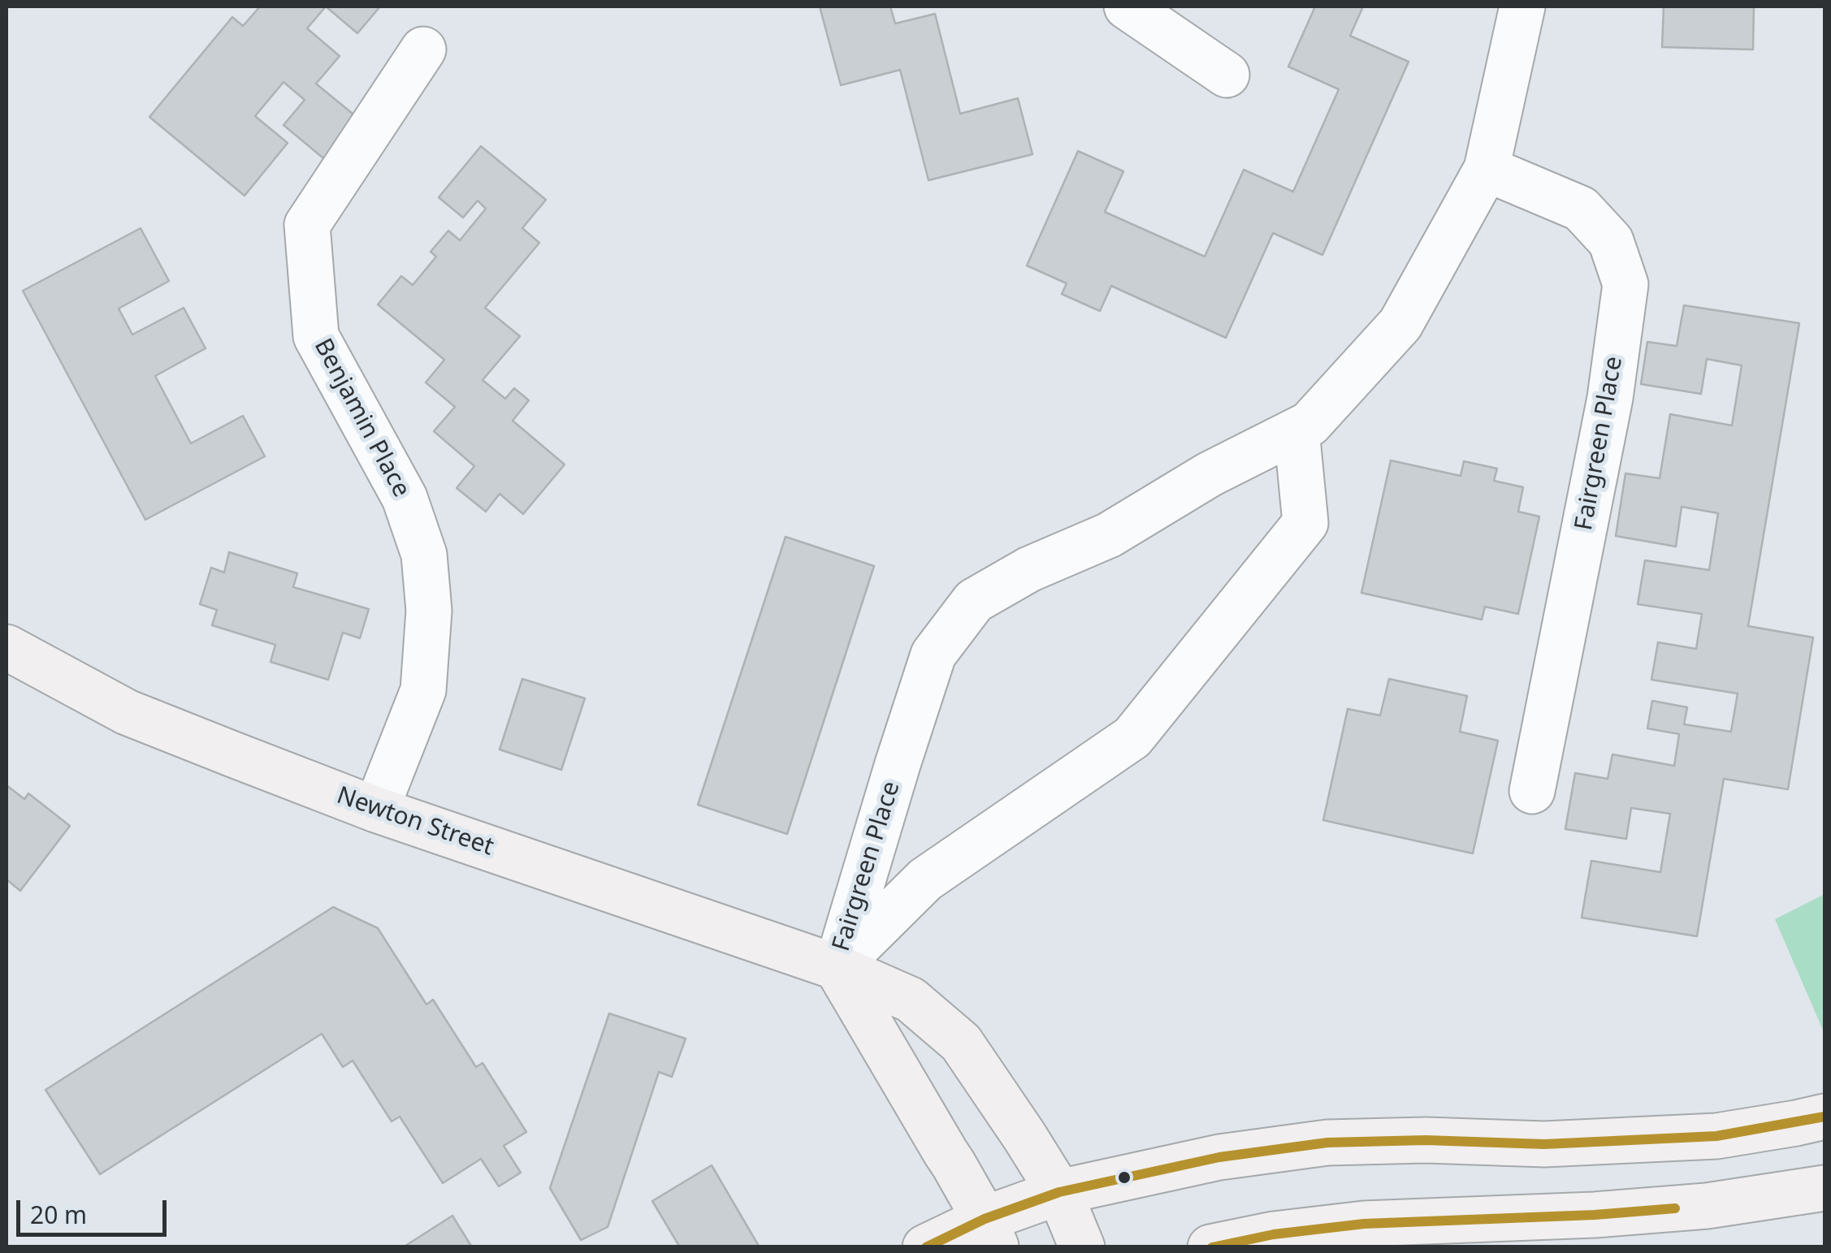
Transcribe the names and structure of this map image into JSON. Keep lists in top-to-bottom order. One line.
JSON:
{"streets":{"main road":["Newton Street"],"street":["Benjamin Place","Fairgreen Place"]},"crossings":[["Benjamin Place","Newton Street"],["Fairgreen Place","Newton Street"]],"scale_bar":"20 m"}
